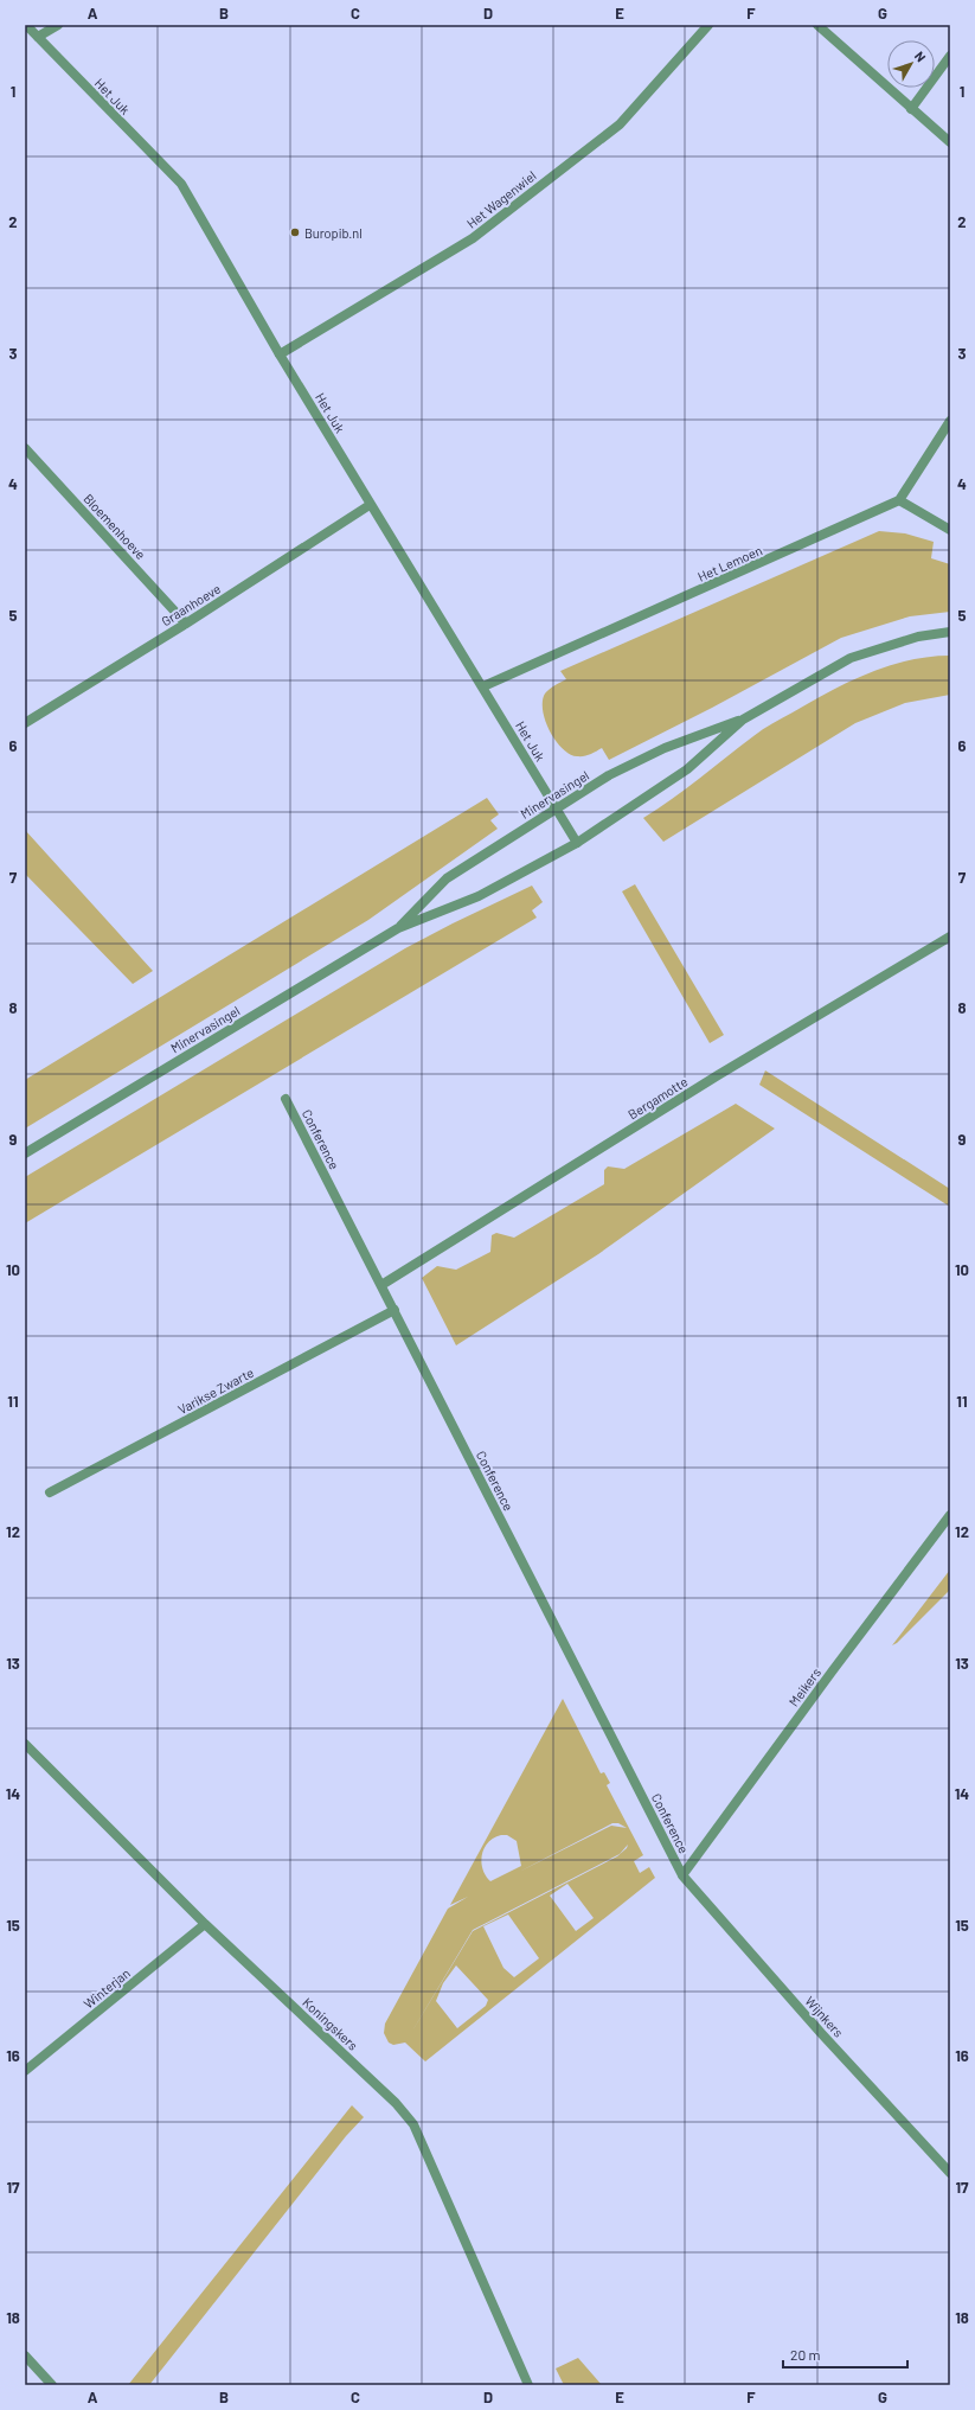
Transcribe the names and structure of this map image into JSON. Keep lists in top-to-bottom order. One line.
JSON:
{"streets":{"street":["Het Juk","Het Wagenwiel","Bloemenhoeve","Het Lemoen","Graanhoeve","Minervasingel","Bergamotte","Conference","Varikse Zwarte","Meikers","Winterjan","Wijnkers","Koningskers"]},"crossings":[["Het Juk","Het Wagenwiel"],["Het Juk","Het Lemoen"],["Het Juk","Graanhoeve"],["Het Juk","Minervasingel"],["Bloemenhoeve","Graanhoeve"],["Bergamotte","Conference"],["Conference","Varikse Zwarte"],["Conference","Meikers"],["Conference","Wijnkers"],["Meikers","Wijnkers"],["Winterjan","Koningskers"]],"places":["Buropib.nl"],"scale_bar":"20 m","north":"top right","grid":{"columns":["A","B","C","D","E","F","G"],"rows":["1","2","3","4","5","6","7","8","9","10","11","12","13","14","15","16","17","18"]}}
